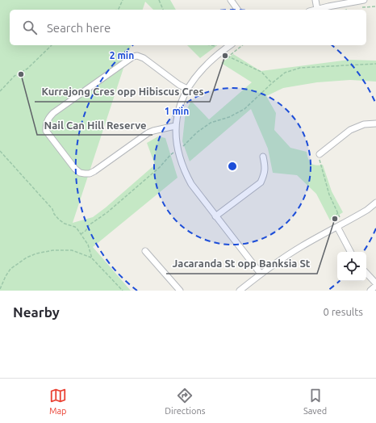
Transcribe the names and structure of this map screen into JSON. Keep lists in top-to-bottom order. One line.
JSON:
{"places":["Kurrajong Cres opp Hibiscus Cres","Nail Can Hill Reserve","Jacaranda St opp Banksia St"],"page":{"search":"Search here","heading":["Nearby","0 results"],"nav":["Map","Directions","Saved"]},"rings":["2 min","1 min"]}
